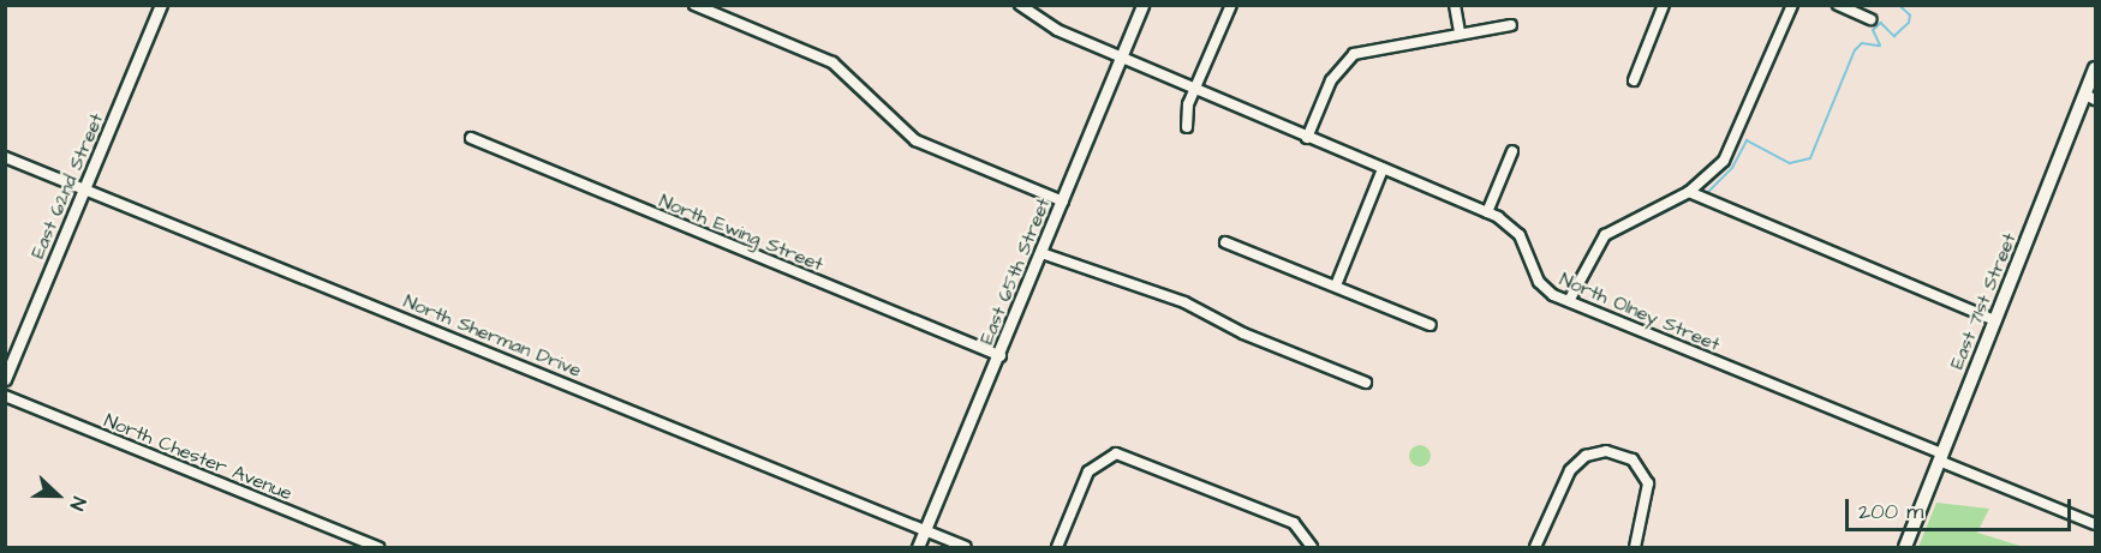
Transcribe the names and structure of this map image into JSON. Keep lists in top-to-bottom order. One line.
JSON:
{"streets":{"main road":["East 71st Street"],"street":["East 62nd Street","North Ewing Street","East 65th Street","North Olney Street","North Sherman Drive","North Chester Avenue"]},"crossings":[["East 62nd Street","North Sherman Drive"],["North Ewing Street","East 65th Street"],["East 65th Street","North Olney Street"],["East 65th Street","North Sherman Drive"],["East 71st Street","North Olney Street"]],"scale_bar":"200 m","north":"right"}
